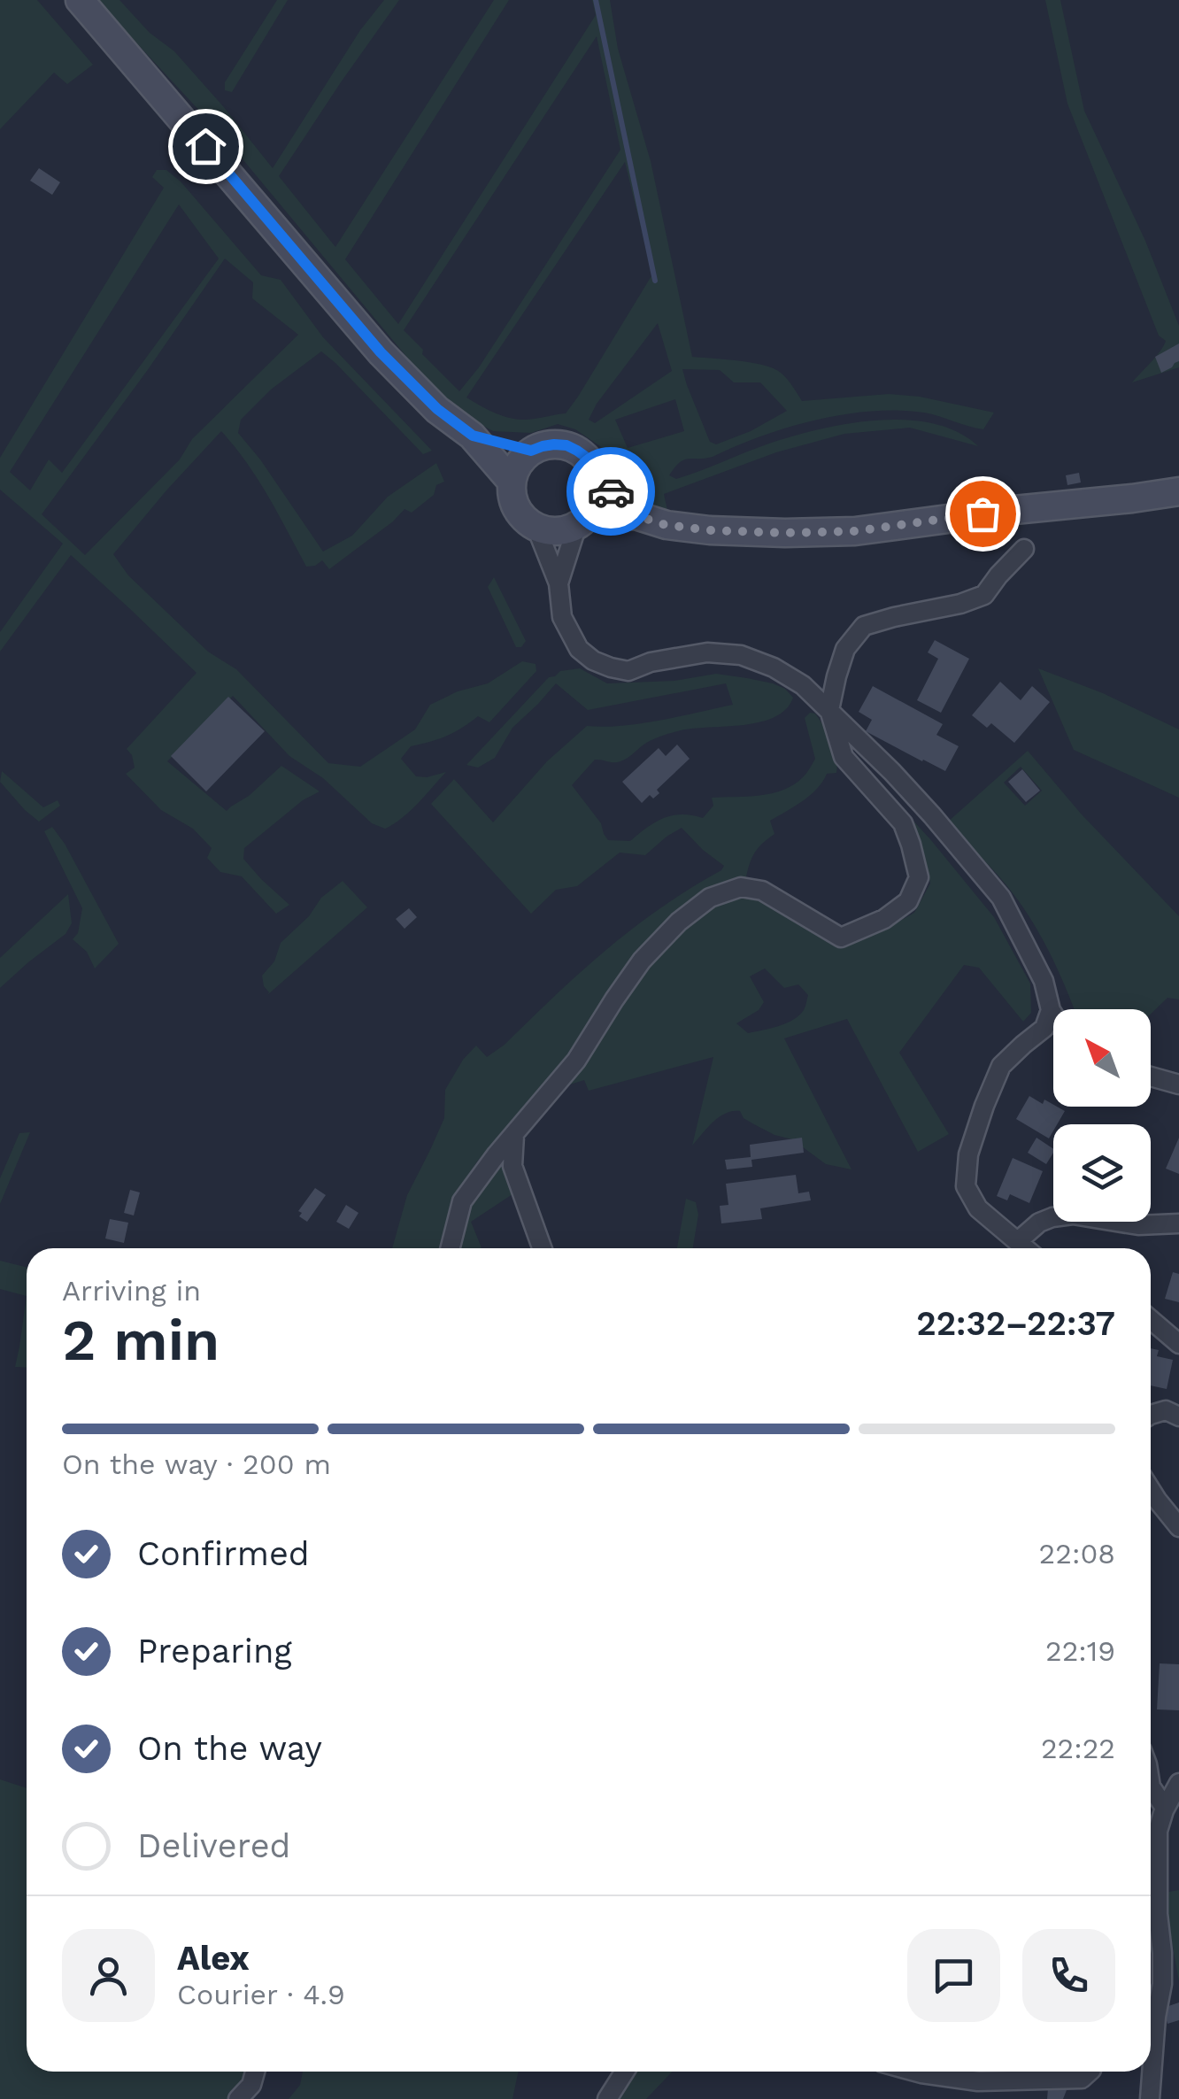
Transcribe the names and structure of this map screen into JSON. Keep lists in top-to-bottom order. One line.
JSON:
{"north":"top left","page":{"heading":["2 min","Arriving in","22:32–22:37"],"panel":["Alex","Courier · 4.9"],"bar":"On the way · 200 m","list":[["Confirmed","22:08"],["Preparing","22:19"],["On the way","22:22"],"Delivered"]}}
